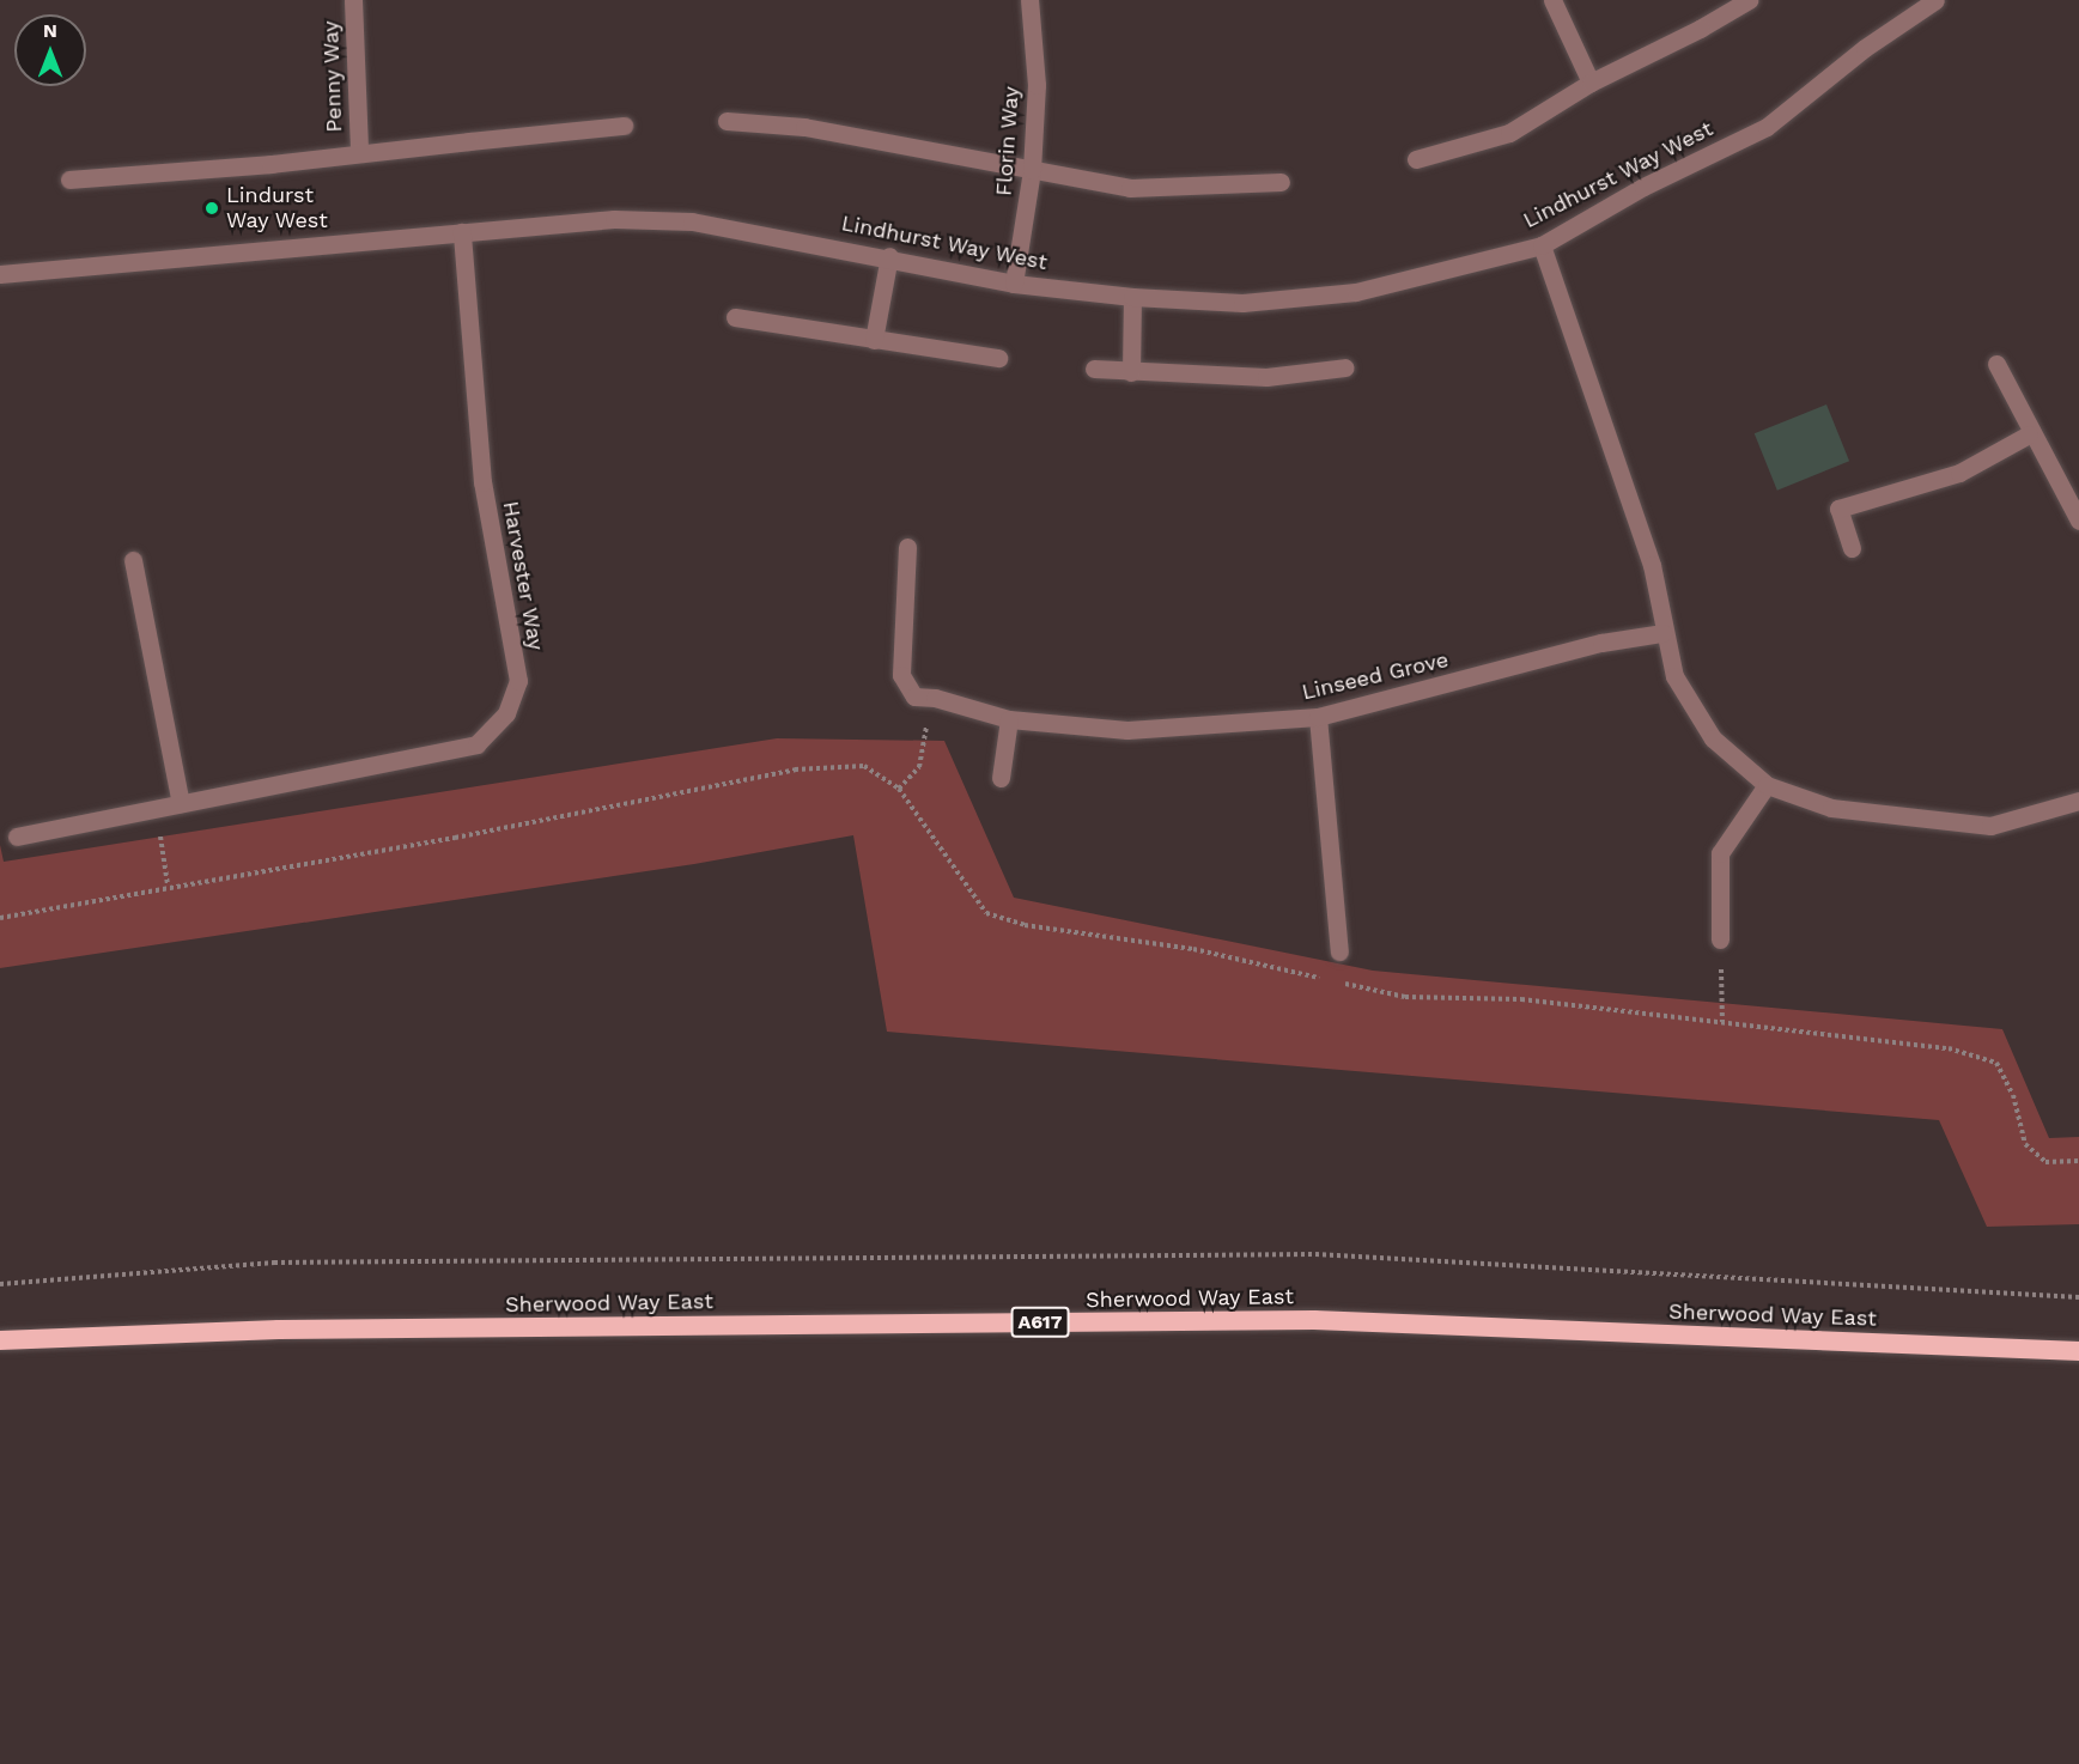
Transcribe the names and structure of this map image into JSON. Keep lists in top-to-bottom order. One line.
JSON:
{"streets":{"highway":["Sherwood Way East","A617"],"street":["Penny Way","Florin Way","Lindhurst Way West","Harvester Way","Linseed Grove"]},"crossings":[["Florin Way","Lindhurst Way West"],["Lindhurst Way West","Harvester Way"]],"places":["Lindurst Way West"],"north":"top"}
